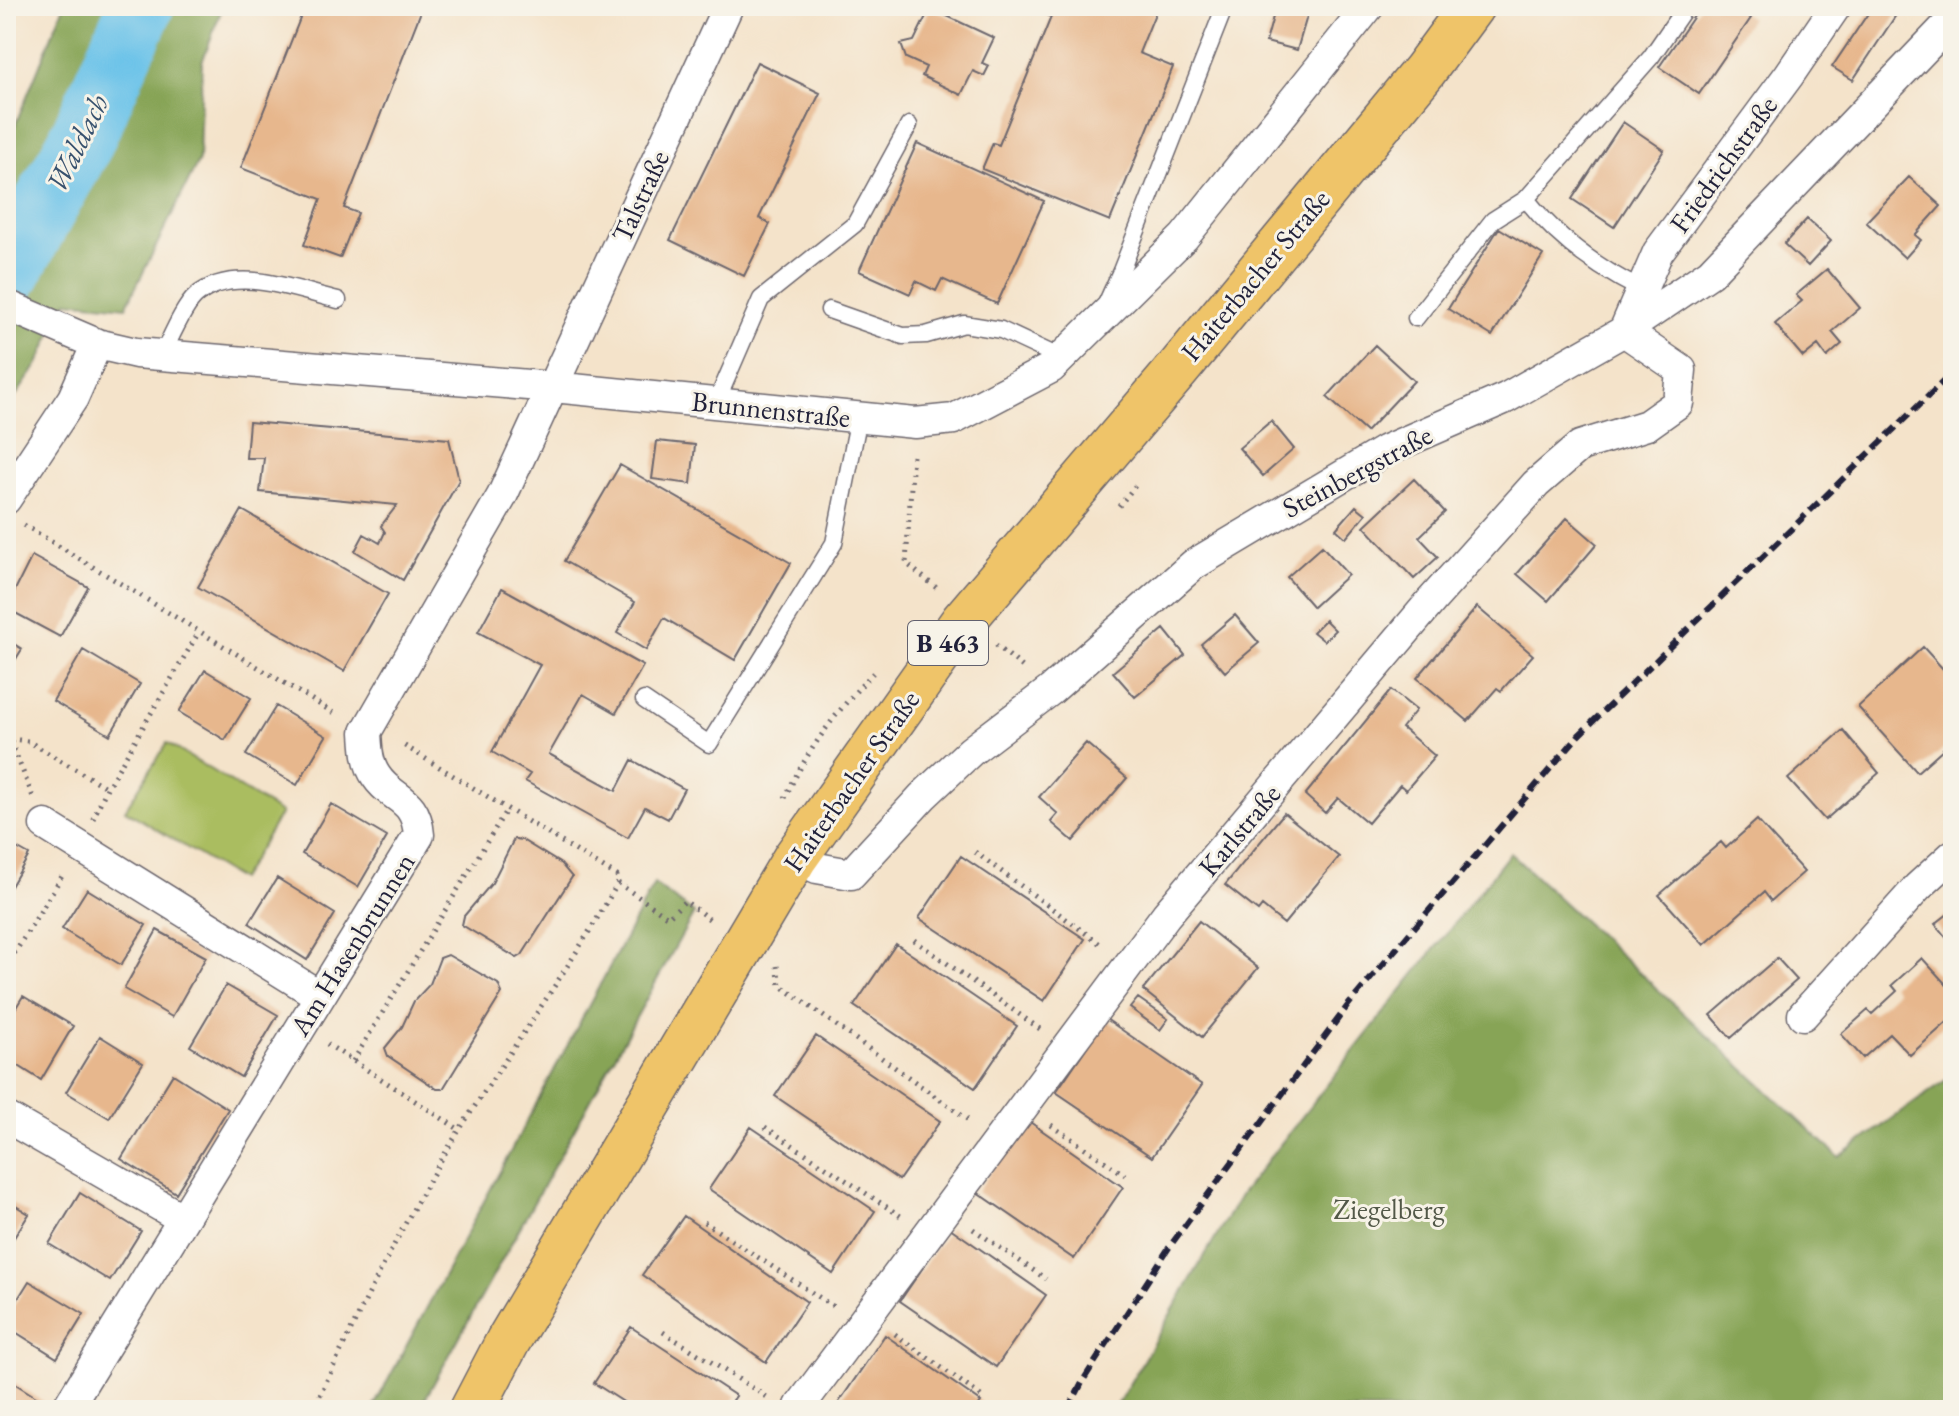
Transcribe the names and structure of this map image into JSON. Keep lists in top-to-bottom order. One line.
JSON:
{"streets":{"main road":["Haiterbacher Straße","B 463"],"street":["Friedrichstraße","Talstraße","Brunnenstraße","Steinbergstraße","Karlstraße","Am Hasenbrunnen"]},"crossings":[["Friedrichstraße","Steinbergstraße"],["Friedrichstraße","Karlstraße"],["Talstraße","Brunnenstraße"],["Haiterbacher Straße","Steinbergstraße"],["Steinbergstraße","Karlstraße"]],"water":["Waldach"],"parks":["Ziegelberg"]}
